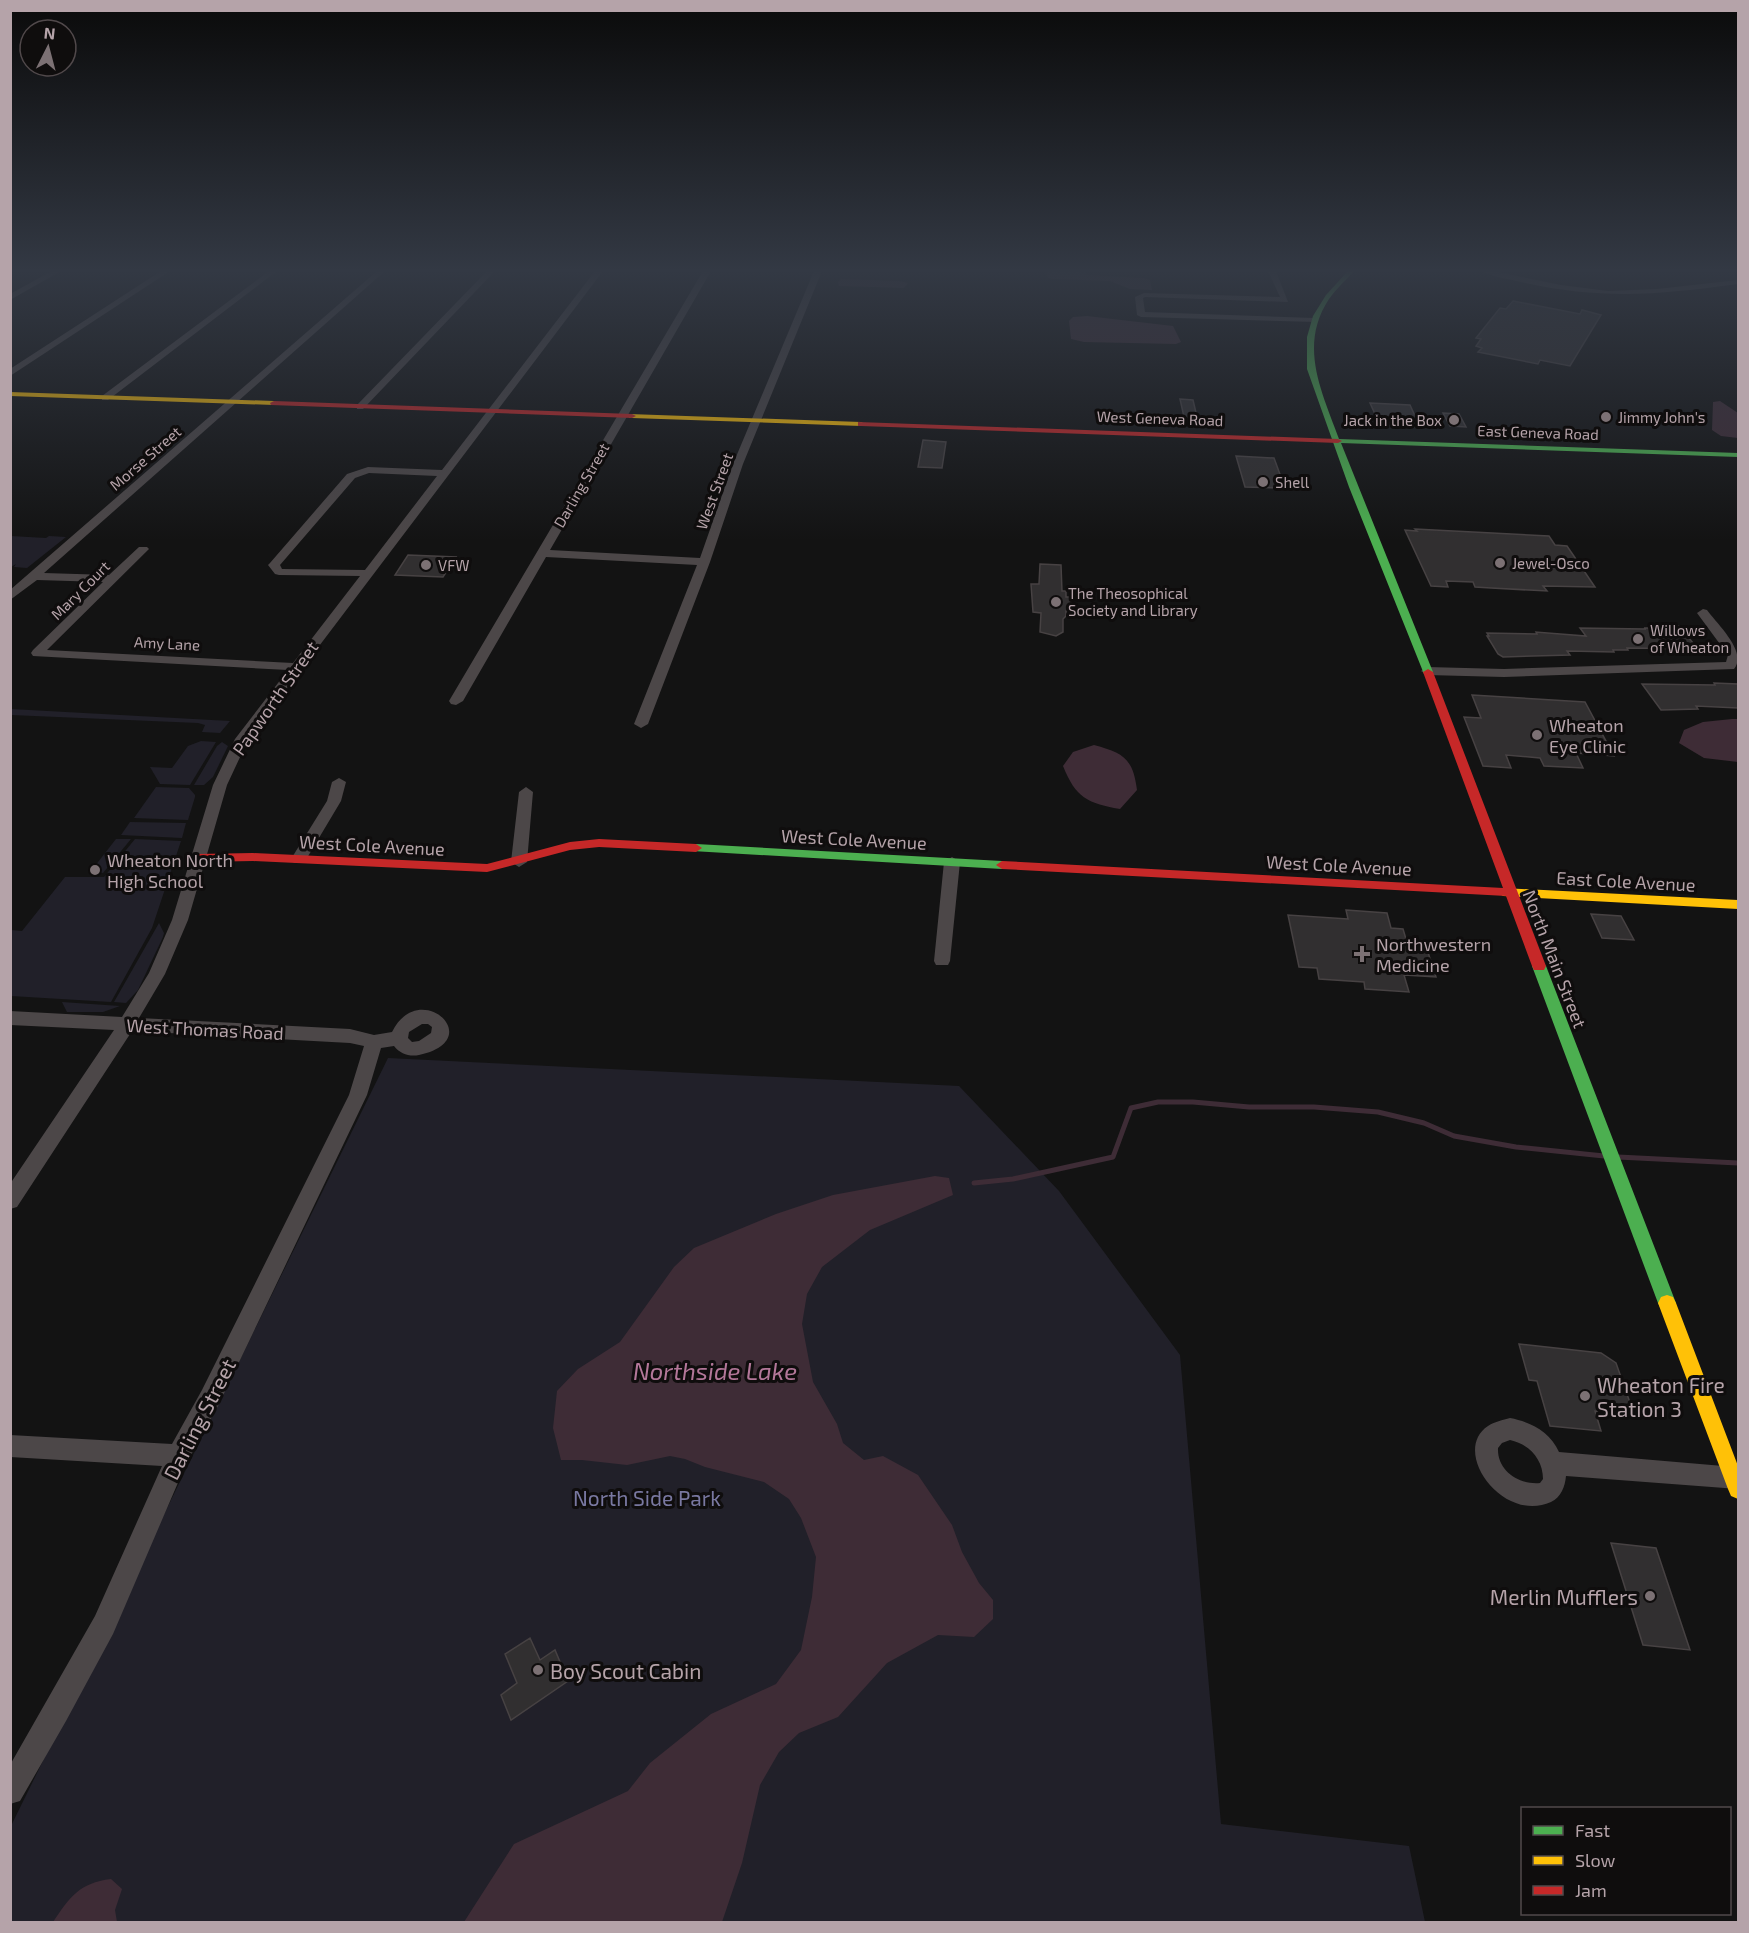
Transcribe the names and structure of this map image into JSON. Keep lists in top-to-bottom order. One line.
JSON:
{"streets":{"main road":["West Geneva Road","East Geneva Road","West Cole Avenue","East Cole Avenue","North Main Street"],"street":["Morse Street","Darling Street","West Street","Mary Court","Amy Lane","Papworth Street","West Thomas Road"]},"crossings":[["West Geneva Road","East Geneva Road"],["West Geneva Road","Morse Street"],["West Geneva Road","Darling Street"],["West Geneva Road","West Street"],["West Geneva Road","Papworth Street"],["West Geneva Road","North Main Street"],["East Geneva Road","North Main Street"],["Darling Street","West Thomas Road"],["Mary Court","Amy Lane"],["Amy Lane","Papworth Street"],["Papworth Street","West Cole Avenue"],["Papworth Street","West Thomas Road"],["West Cole Avenue","East Cole Avenue"],["West Cole Avenue","North Main Street"],["East Cole Avenue","North Main Street"]],"water":["Northside Lake"],"parks":["North Side Park"],"places":{"other":["Jimmy John's","Jack in the Box","Shell","Jewel-Osco","VFW","The Theosophical Society and Library","Willows of Wheaton","Wheaton Eye Clinic","Wheaton North High School","Wheaton Fire Station 3","Merlin Mufflers","Boy Scout Cabin"],"health":["Northwestern Medicine"]},"legend":["Fast","Slow","Jam"],"north":"top"}
